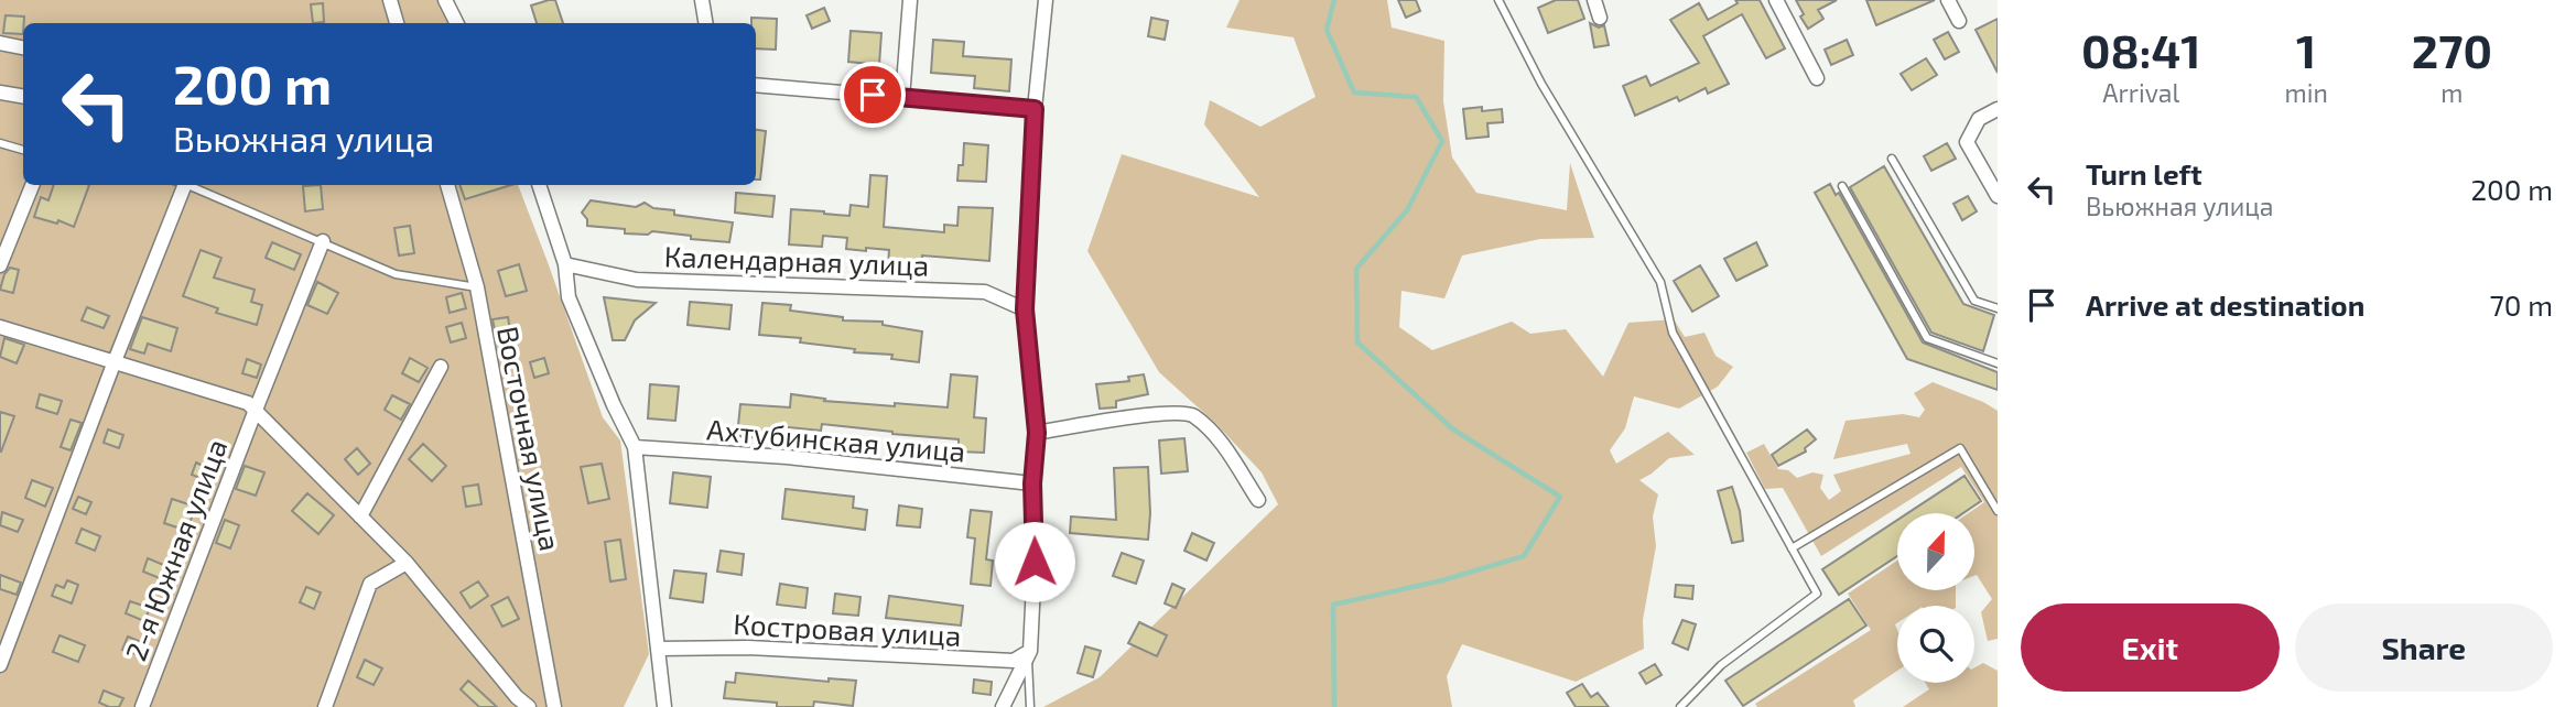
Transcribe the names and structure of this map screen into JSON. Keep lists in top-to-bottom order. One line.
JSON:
{"streets":{"street":["Календарная улица","Восточная улица","Ахтубинская улица","2-я Южная улица","Костровая улица"]},"north":"top","page":{"eta":["08:41","Arrival","1","min","270","m"],"turn":["200 m","Вьюжная улица"],"list":[{"name":"Turn left","note":"Вьюжная улица","value":"200 m"},{"name":"Arrive at destination","value":"70 m"}],"buttons":["Exit","Share"]}}
